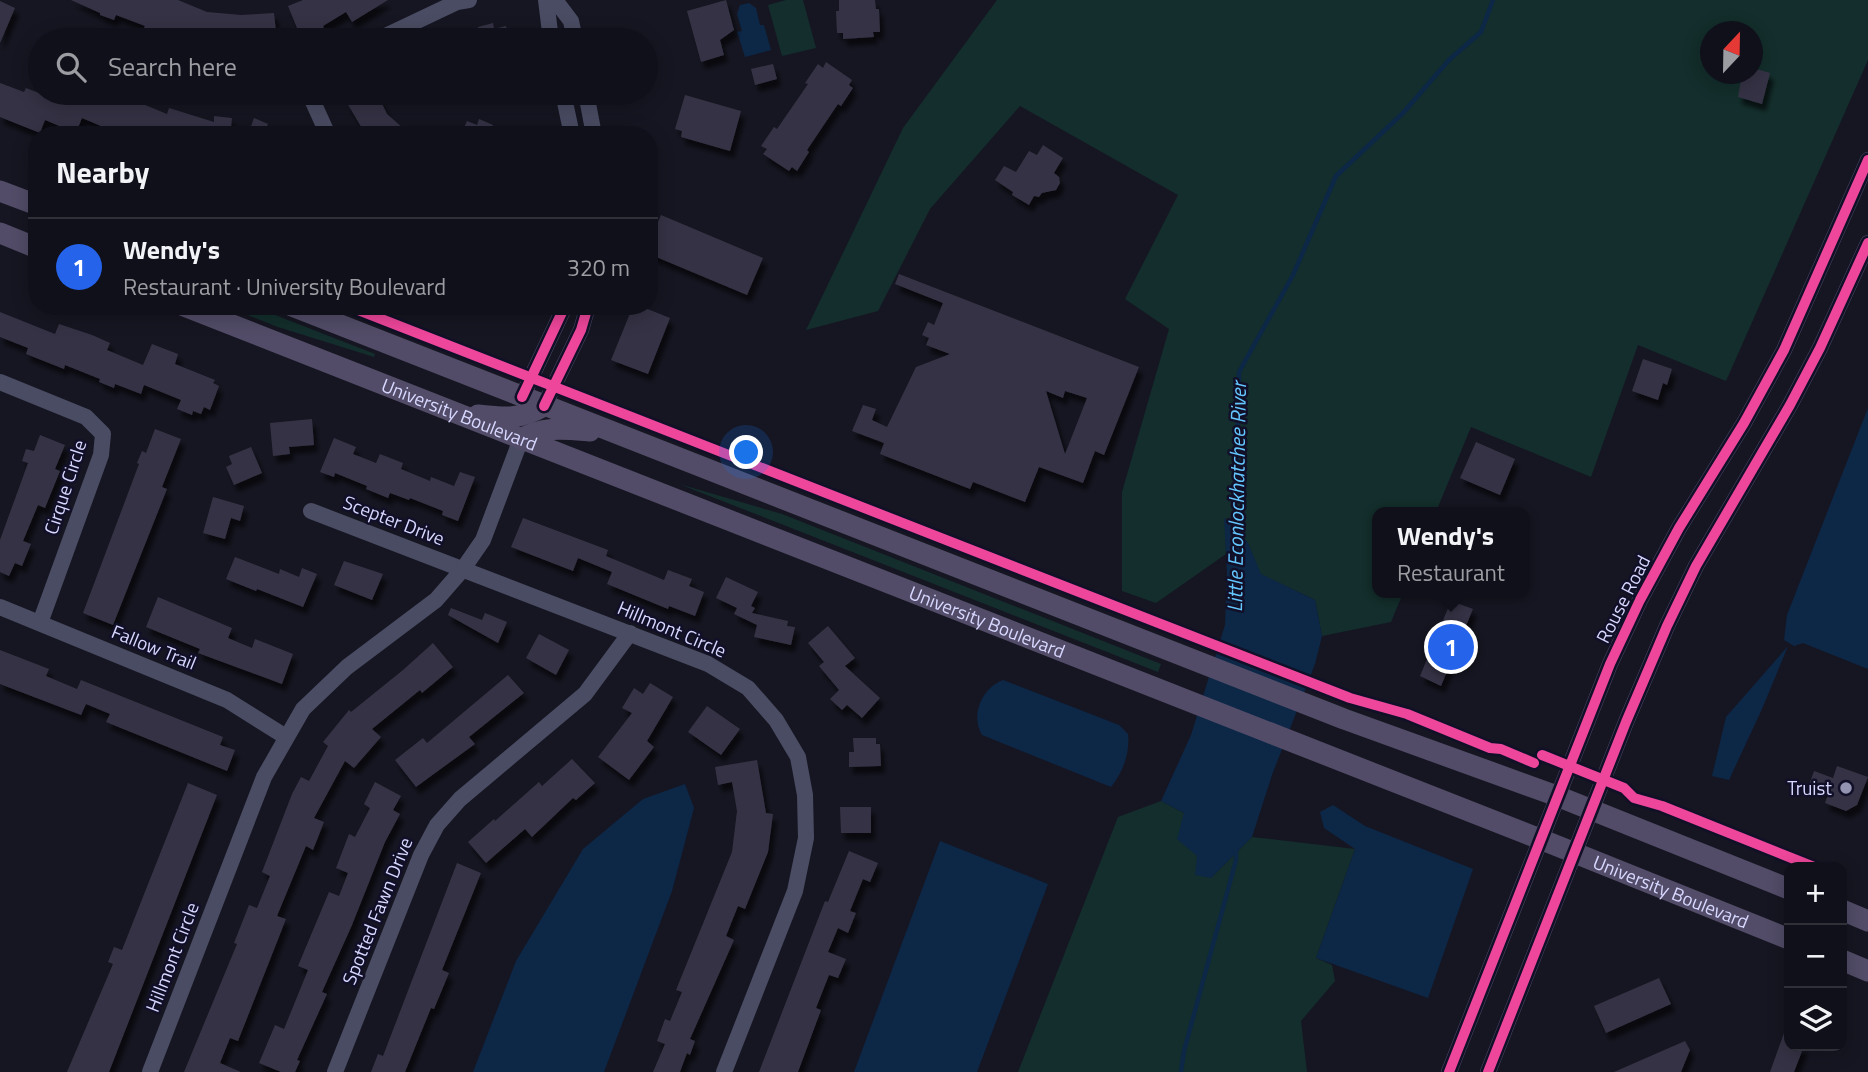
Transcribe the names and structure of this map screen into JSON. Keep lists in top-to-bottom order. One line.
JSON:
{"streets":{"main road":["University Boulevard"],"street":["Cirque Circle","Scepter Drive","Rouse Road","Hillmont Circle","Fallow Trail","Spotted Fawn Drive"]},"crossings":[["University Boulevard","Rouse Road"],["University Boulevard","Hillmont Circle"],["Cirque Circle","Fallow Trail"],["Scepter Drive","Hillmont Circle"],["Hillmont Circle","Fallow Trail"],["Hillmont Circle","Spotted Fawn Drive"]],"water":["Little Econlockhatchee River"],"places":["Truist"],"north":"top","page":{"search":"Search here","heading":"Nearby","list":[{"mark":"1","name":"Wendy's","note":"Restaurant · University Boulevard","value":"320 m"}],"popup":["Wendy's","Restaurant"],"pins":"1","map_buttons":["+","−"]}}
